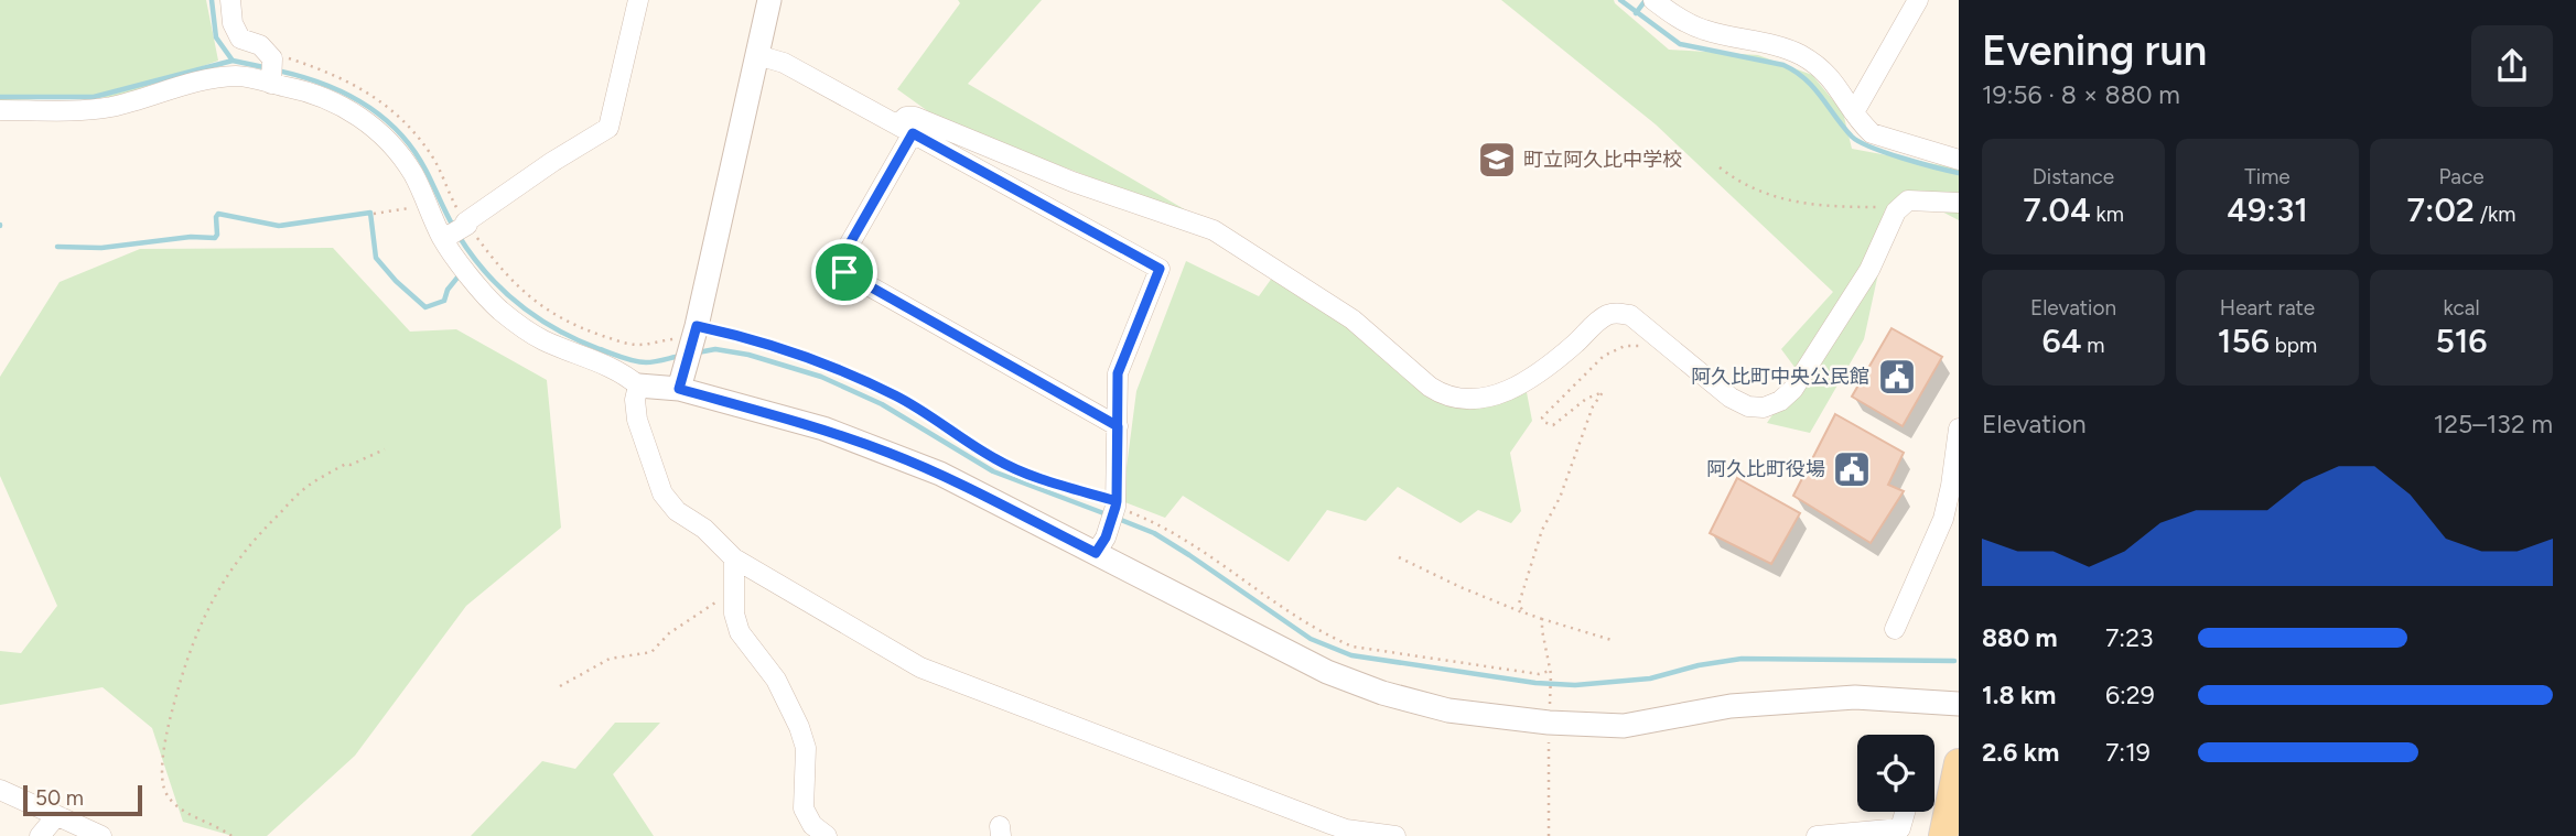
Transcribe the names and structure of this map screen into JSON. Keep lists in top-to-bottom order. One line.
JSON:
{"places":{"school or university":["町立阿久比中学校"],"public building":["阿久比町中央公民館","阿久比町役場"]},"scale_bar":"50 m","page":{"heading":["Evening run","19:56 · 8 × 880 m"],"stats":[["Distance","7.04 km"],["Time","49:31"],["Pace","7:02 /km"],["Elevation","64 m"],["Heart rate","156 bpm"],["kcal","516"]],"chart":["Elevation","125–132 m"],"list":[{"name":"880 m","note":"7:23"},{"name":"1.8 km","note":"6:29"},{"name":"2.6 km","note":"7:19"}],"scale":"50 m"}}
